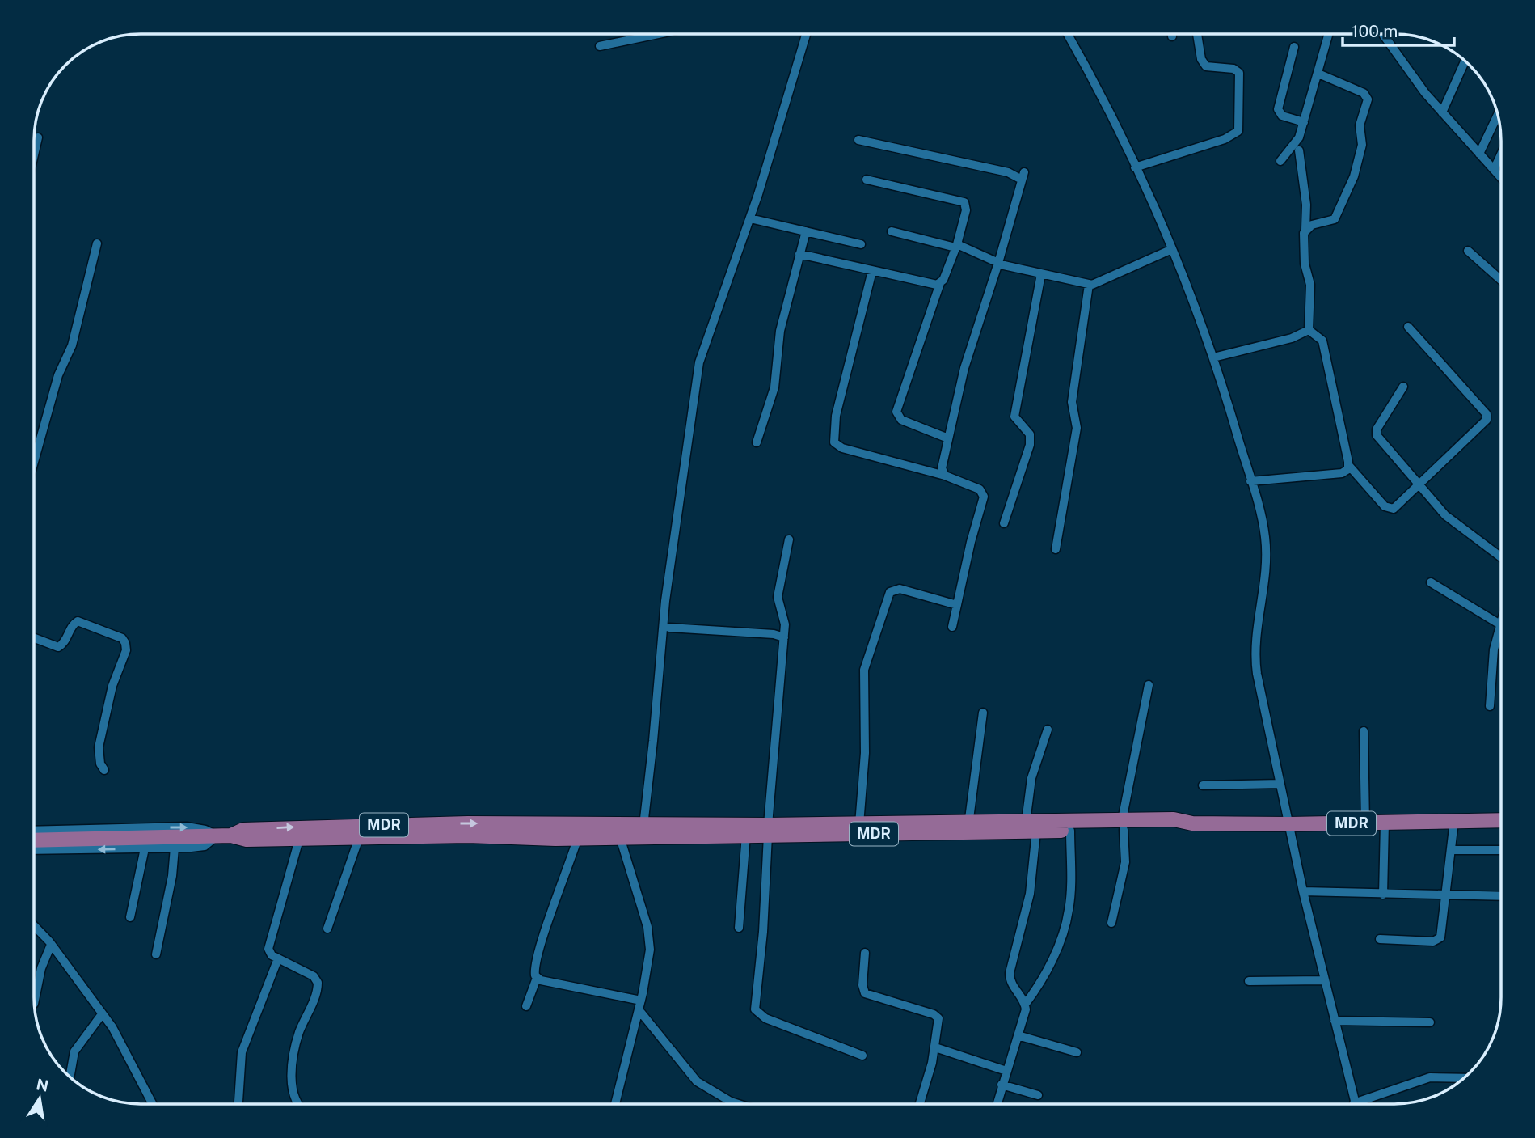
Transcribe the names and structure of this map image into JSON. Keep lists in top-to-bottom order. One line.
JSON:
{"streets":{"main road":["MDR"]},"scale_bar":"100 m","north":"top"}
